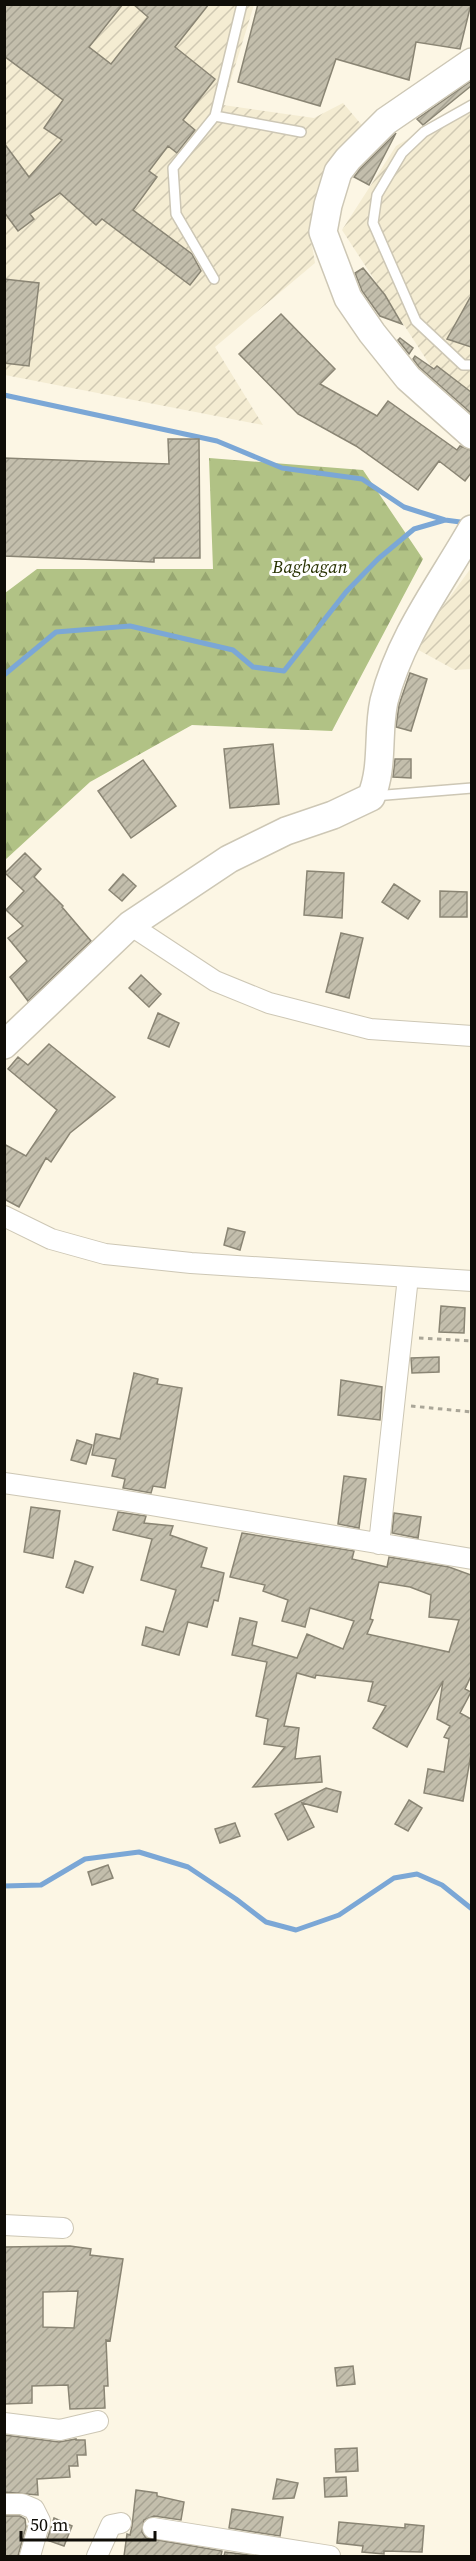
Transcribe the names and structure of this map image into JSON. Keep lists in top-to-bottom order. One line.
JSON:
{"parks":["Bagbagan"],"scale_bar":"50 m"}
